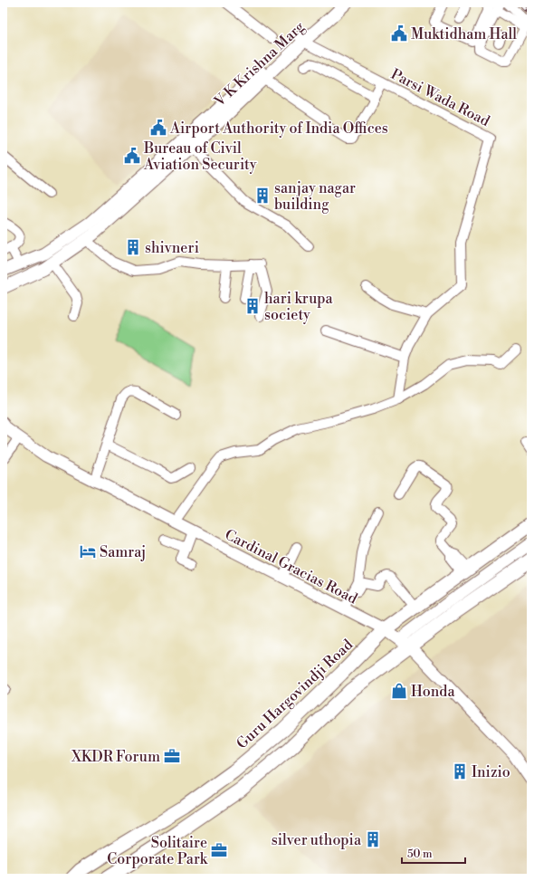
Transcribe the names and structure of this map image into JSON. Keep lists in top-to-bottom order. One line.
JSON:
{"streets":{"main road":["V K Krishna Marg","Guru Hargovindji Road"],"street":["Parsi Wada Road","Cardinal Gracias Road"]},"crossings":[["V K Krishna Marg","Parsi Wada Road"],["Cardinal Gracias Road","Guru Hargovindji Road"]],"places":{"public building":["Muktidham Hall","Airport Authority of India Offices","Bureau of Civil Aviation Security"],"building":["sanjay nagar building","shivneri","hari krupa society","Inizio","silver uthopia"],"hotel":["Samraj"],"shop":["Honda"],"office":["XKDR Forum","Solitaire Corporate Park"]},"scale_bar":"50 m"}
